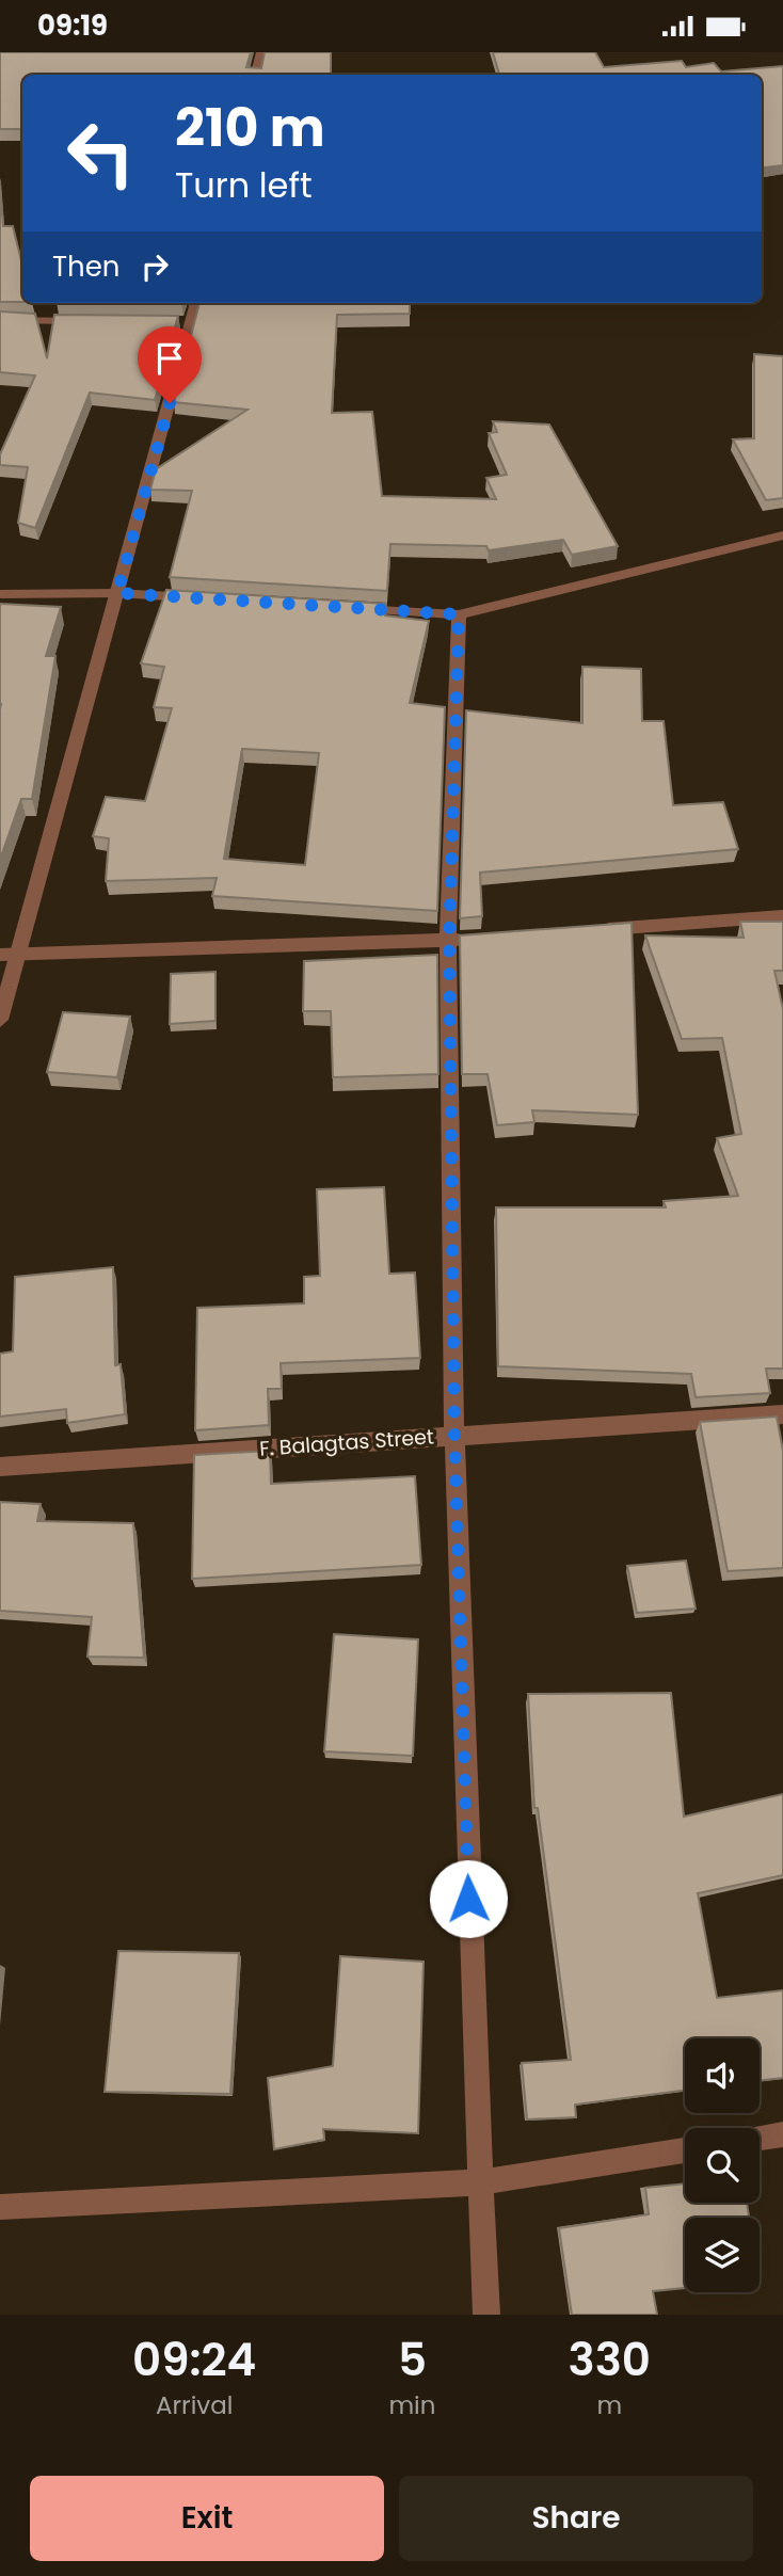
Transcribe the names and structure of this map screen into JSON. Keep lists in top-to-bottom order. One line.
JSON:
{"streets":{"street":["F. Balagtas Street"]},"page":{"status":"09:19","turn":["210 m","Turn left"],"then":"Then","eta":["09:24","Arrival","5","min","330","m"],"buttons":["Exit","Share"]}}
